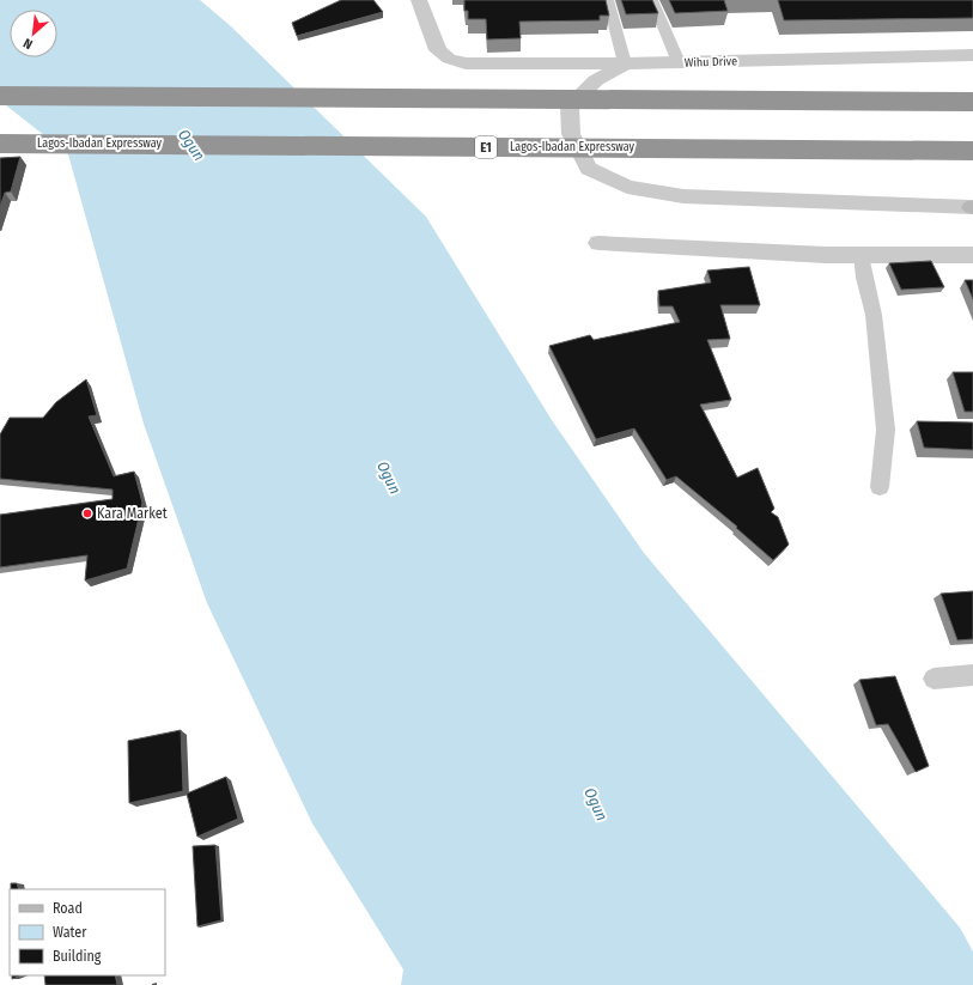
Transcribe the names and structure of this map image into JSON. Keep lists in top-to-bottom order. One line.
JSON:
{"streets":{"highway":["Lagos-Ibadan Expressway","E1"],"street":["Wihu Drive"]},"water":["Ogun"],"places":["Kara Market"],"legend":["Road","Water","Building"],"north":"bottom left"}
